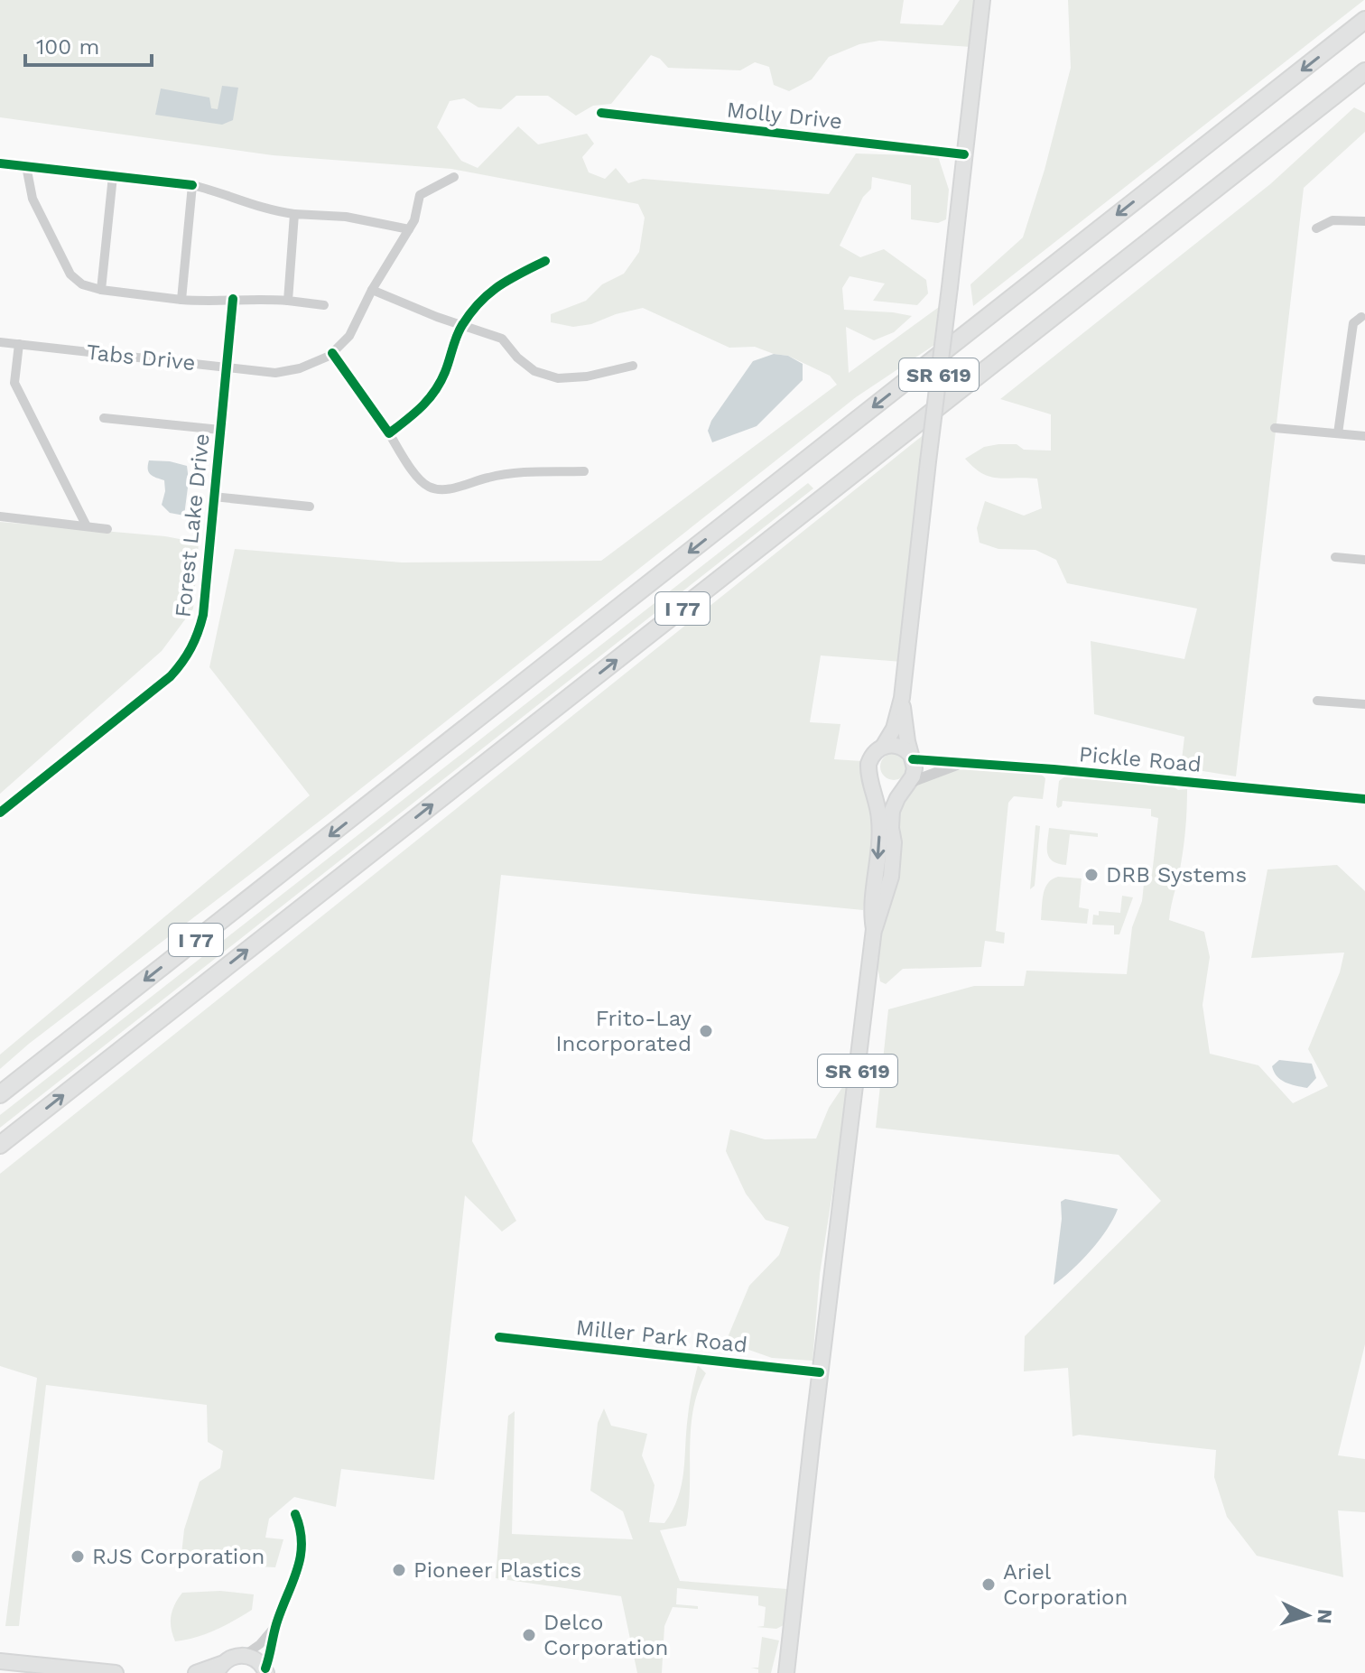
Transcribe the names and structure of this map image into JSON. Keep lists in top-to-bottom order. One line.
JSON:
{"streets":{"highway":["I 77"],"main road":["SR 619"],"street":["Molly Drive","Tabs Drive","Forest Lake Drive","Pickle Road","Miller Park Road"]},"crossings":[["Molly Drive","SR 619"],["Tabs Drive","Forest Lake Drive"],["SR 619","Miller Park Road"]],"places":["DRB Systems","Frito-Lay Incorporated","RJS Corporation","Pioneer Plastics","Ariel Corporation","Delco Corporation"],"scale_bar":"100 m","north":"right"}
